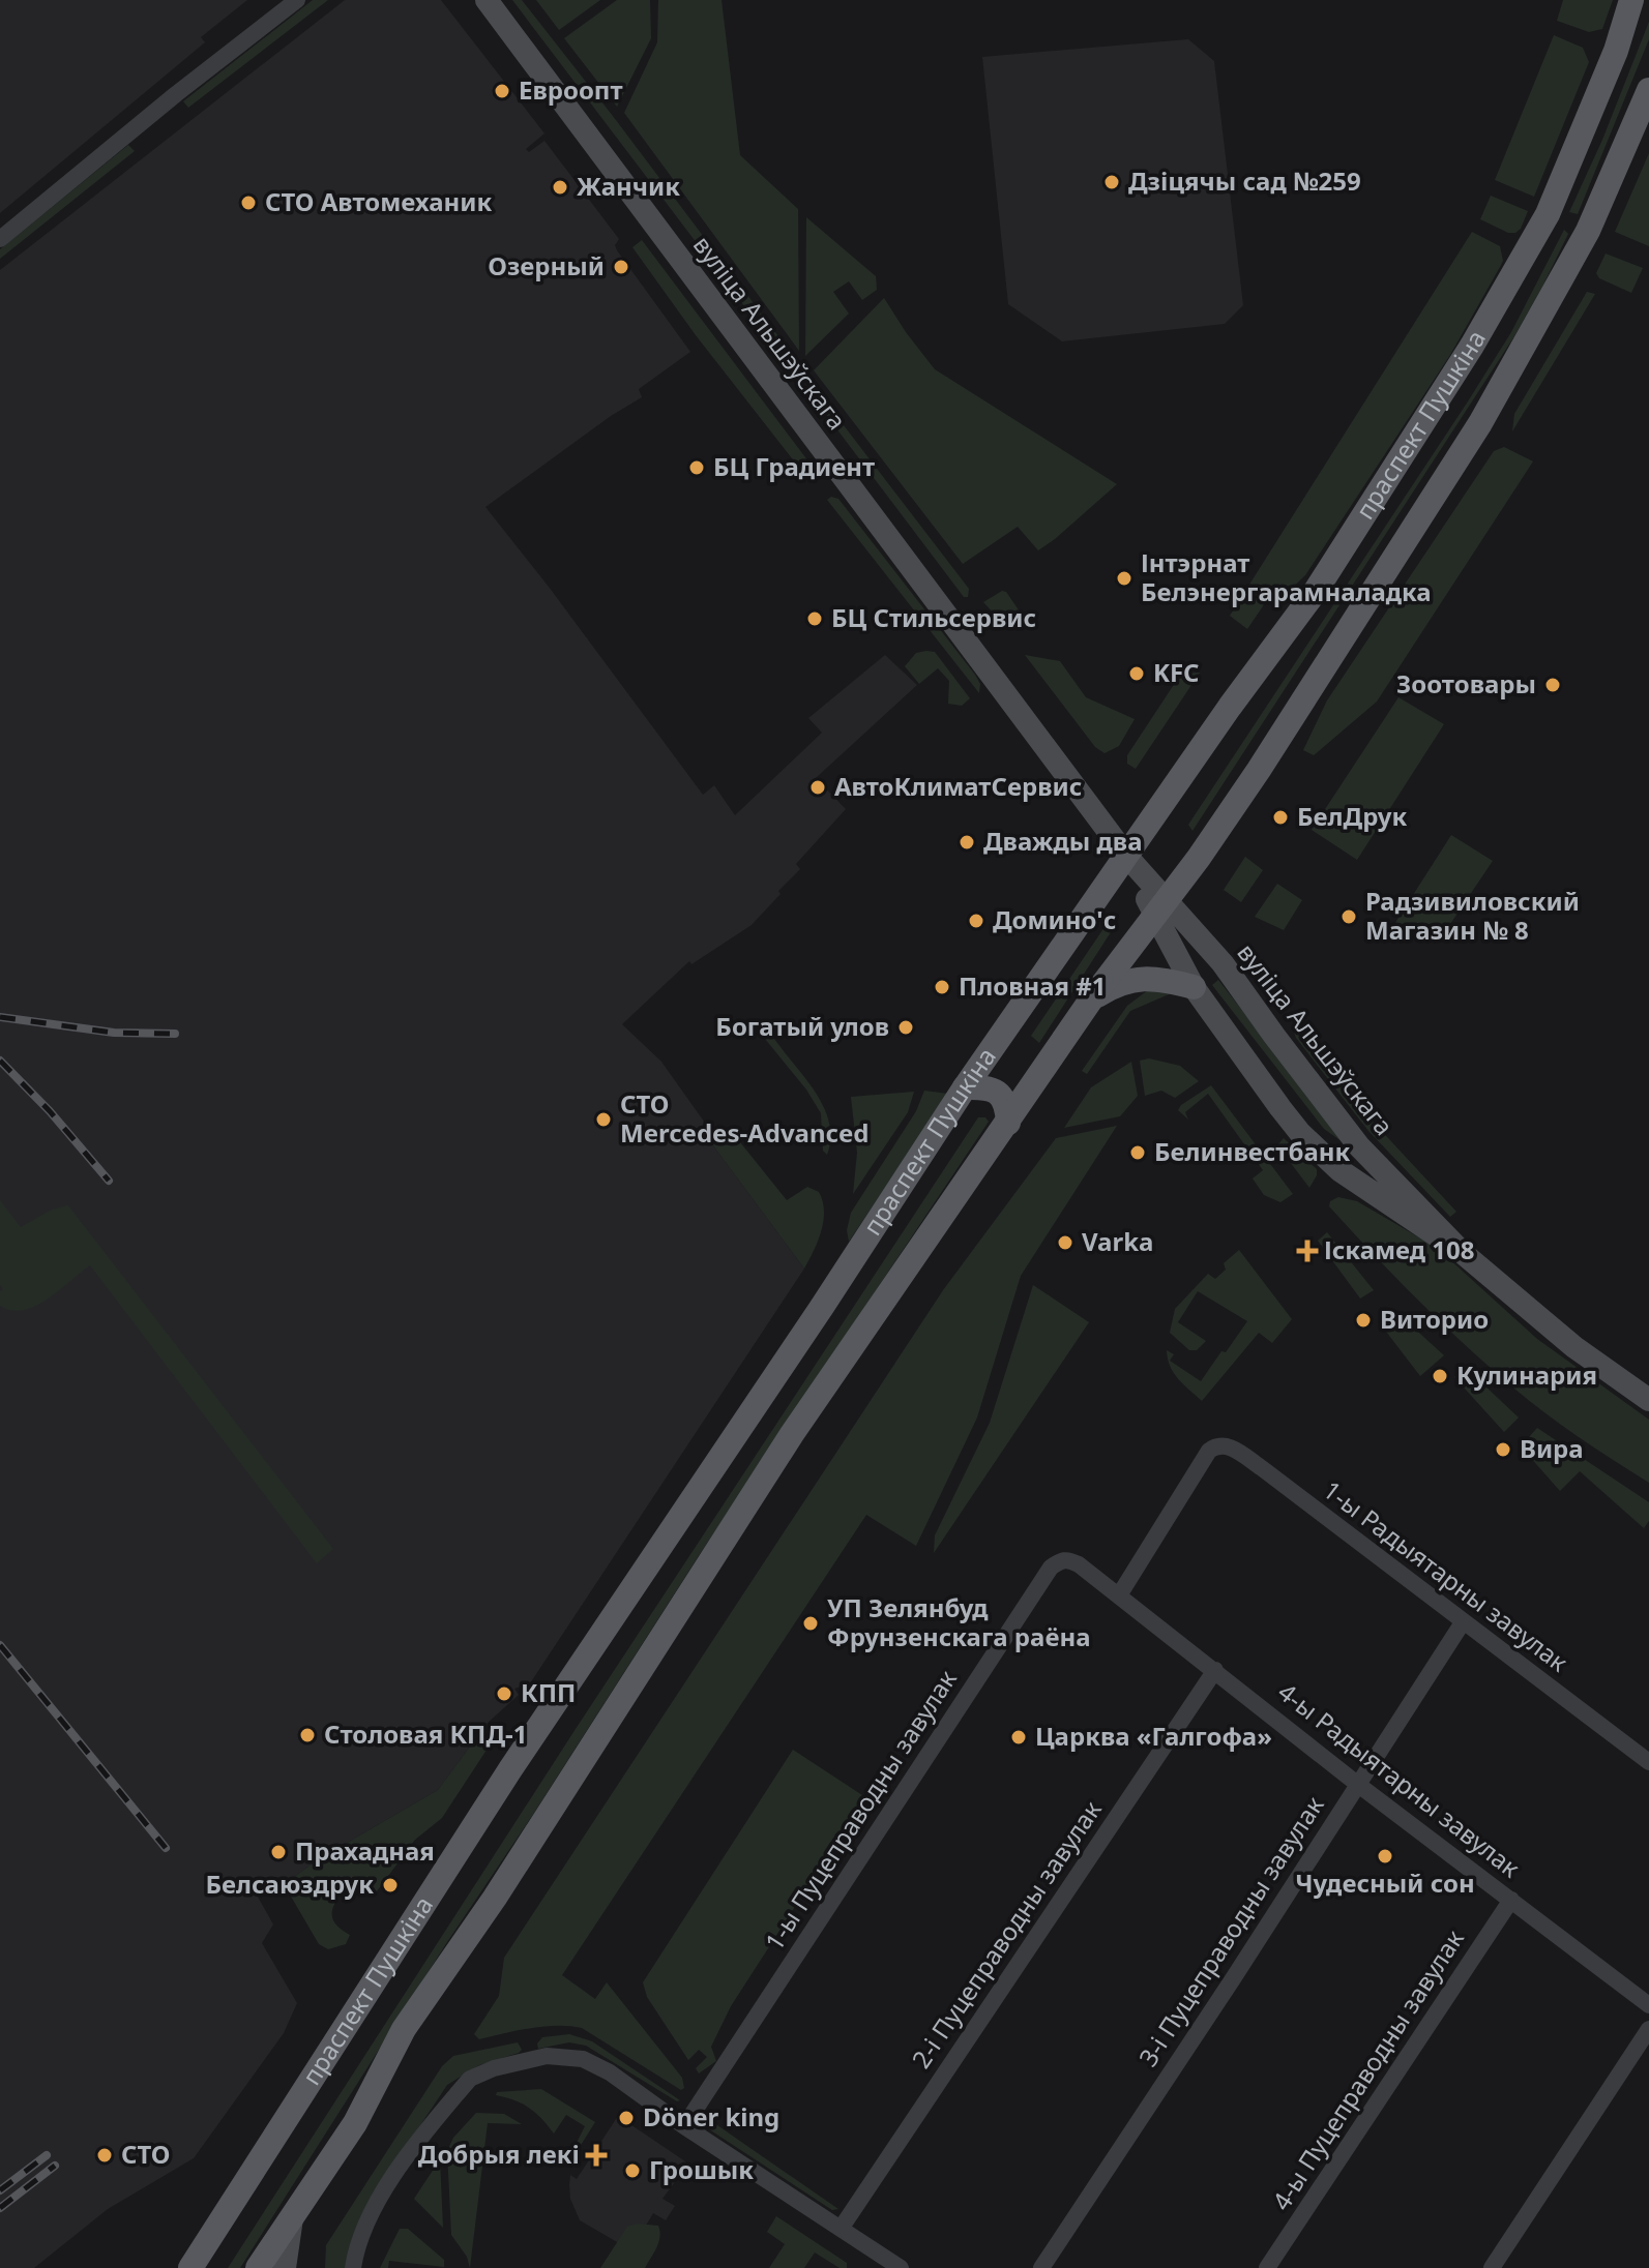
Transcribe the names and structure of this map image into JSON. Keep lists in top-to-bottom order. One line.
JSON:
{"streets":{"main road":["вуліца Альшэўскага","праспект Пушкіна"],"street":["1-ы Радыятарны завулак","4-ы Радыятарны завулак","1-ы Пуцеправодны завулак","3-і Пуцеправодны завулак","2-і Пуцеправодны завулак","4-ы Пуцеправодны завулак"]},"crossings":[["вуліца Альшэўскага","праспект Пушкіна"],["1-ы Радыятарны завулак","4-ы Радыятарны завулак"],["1-ы Радыятарны завулак","1-ы Пуцеправодны завулак"],["1-ы Радыятарны завулак","3-і Пуцеправодны завулак"],["4-ы Радыятарны завулак","1-ы Пуцеправодны завулак"],["4-ы Радыятарны завулак","3-і Пуцеправодны завулак"],["4-ы Радыятарны завулак","2-і Пуцеправодны завулак"],["4-ы Радыятарны завулак","4-ы Пуцеправодны завулак"]],"places":{"other":["Евроопт","Дзіцячы сад №259","Жанчик","СТО Автомеханик","Озерный","БЦ Градиент","Інтэрнат Белэнергарамналадка","БЦ Стильсервис","KFC","Зоотовары","АвтоКлиматСервис","БелДрук","Дважды два","Радзивиловский Магазин № 8","Домино'c","Пловная #1","Богатый улов","СТО Mercedes-Advanced","Белинвестбанк","Varka","Виторио","Кулинария","Вира","УП Зелянбуд Фрунзенскага раёна","КПП","Столовая КПД-1","Царква «Галгофа»","Прахадная","Чудесный сон","Белсаюздрук","Döner king","СТО","Грошык"],"health":["Іскамед 108","Добрыя лекі"]}}
